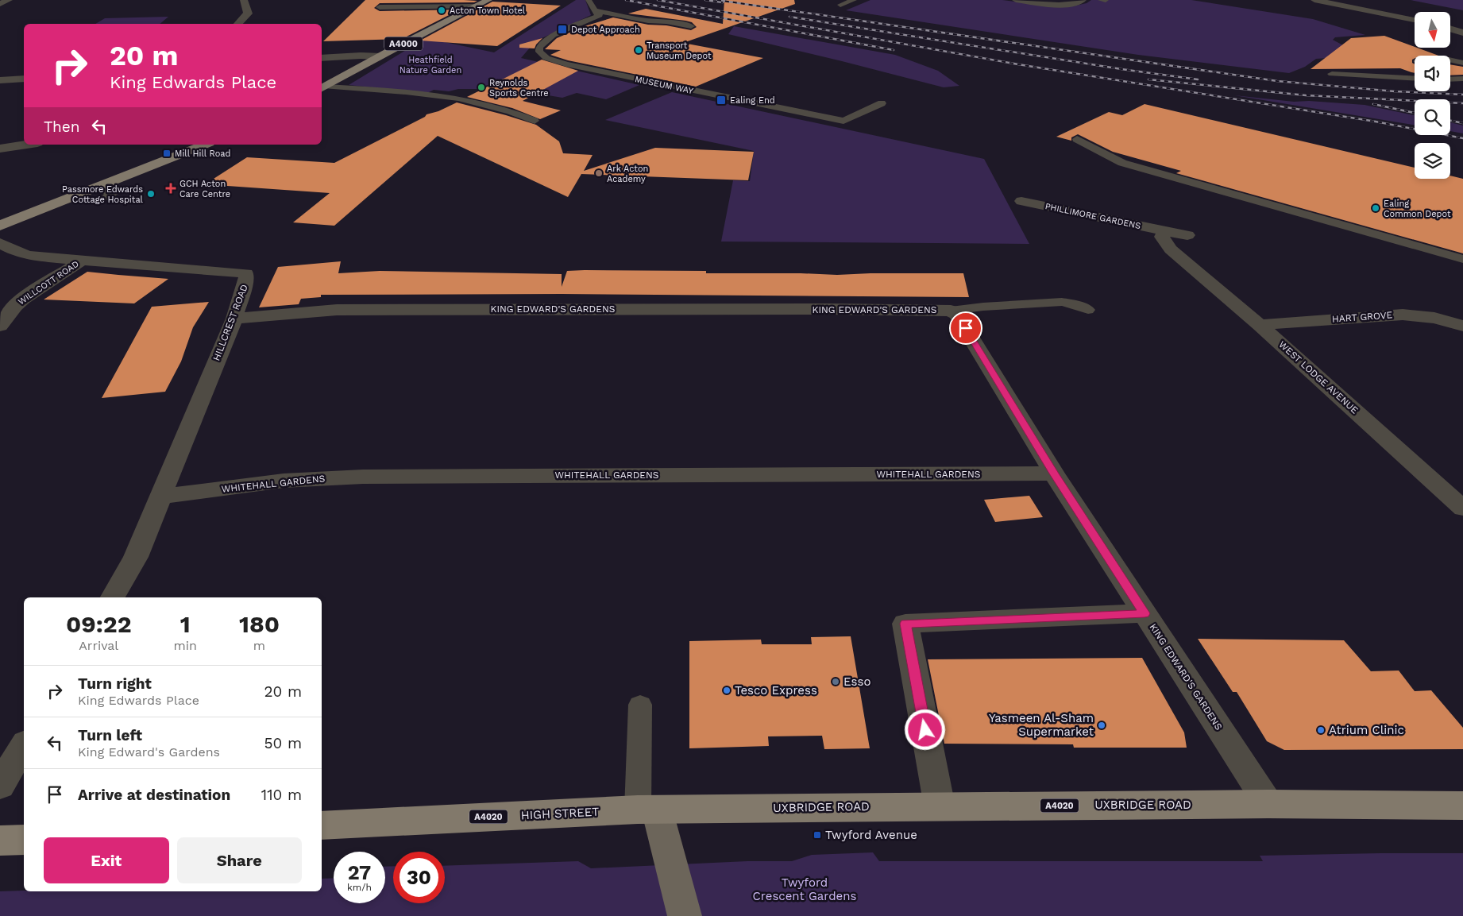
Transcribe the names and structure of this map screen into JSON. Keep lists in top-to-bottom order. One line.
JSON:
{"streets":{"main road":["A4000","UXBRIDGE ROAD","A4020","HIGH STREET"],"street":["PHILLIMORE GARDENS","WILLCOTT ROAD","KING EDWARD'S GARDENS","HART GROVE","HILLCREST ROAD","WEST LODGE AVENUE","WHITEHALL GARDENS"],"lane":["MUSEUM WAY"]},"crossings":[["PHILLIMORE GARDENS","WEST LODGE AVENUE"],["WILLCOTT ROAD","HILLCREST ROAD"],["KING EDWARD'S GARDENS","HILLCREST ROAD"],["KING EDWARD'S GARDENS","WHITEHALL GARDENS"],["KING EDWARD'S GARDENS","UXBRIDGE ROAD"],["HART GROVE","WEST LODGE AVENUE"],["HILLCREST ROAD","WHITEHALL GARDENS"],["UXBRIDGE ROAD","HIGH STREET"]],"parks":["Heathfield Nature Garden","Twyford Crescent Gardens"],"places":{"other":["Acton Town Hotel","Transport Museum Depot","Reynolds Sports Centre","Ark Acton Academy","Passmore Edwards Cottage Hospital","Ealing Common Depot","Esso","Tesco Express","Yasmeen Al-Sham Supermarket","Atrium Clinic"],"transit":["Depot Approach","Ealing End","Mill Hill Road","Twyford Avenue"],"health":["GCH Acton Care Centre"]},"north":"bottom","page":{"turn":["20 m","King Edwards Place"],"then":"Then","eta":["09:22","Arrival","1","min","180","m"],"list":[{"name":"Turn right","note":"King Edwards Place","value":"20 m"},{"name":"Turn left","note":"King Edward's Gardens","value":"50 m"},{"name":"Arrive at destination","value":"110 m"}],"buttons":["Exit","Share"],"speed":"27 km/h","limit":"30"}}
